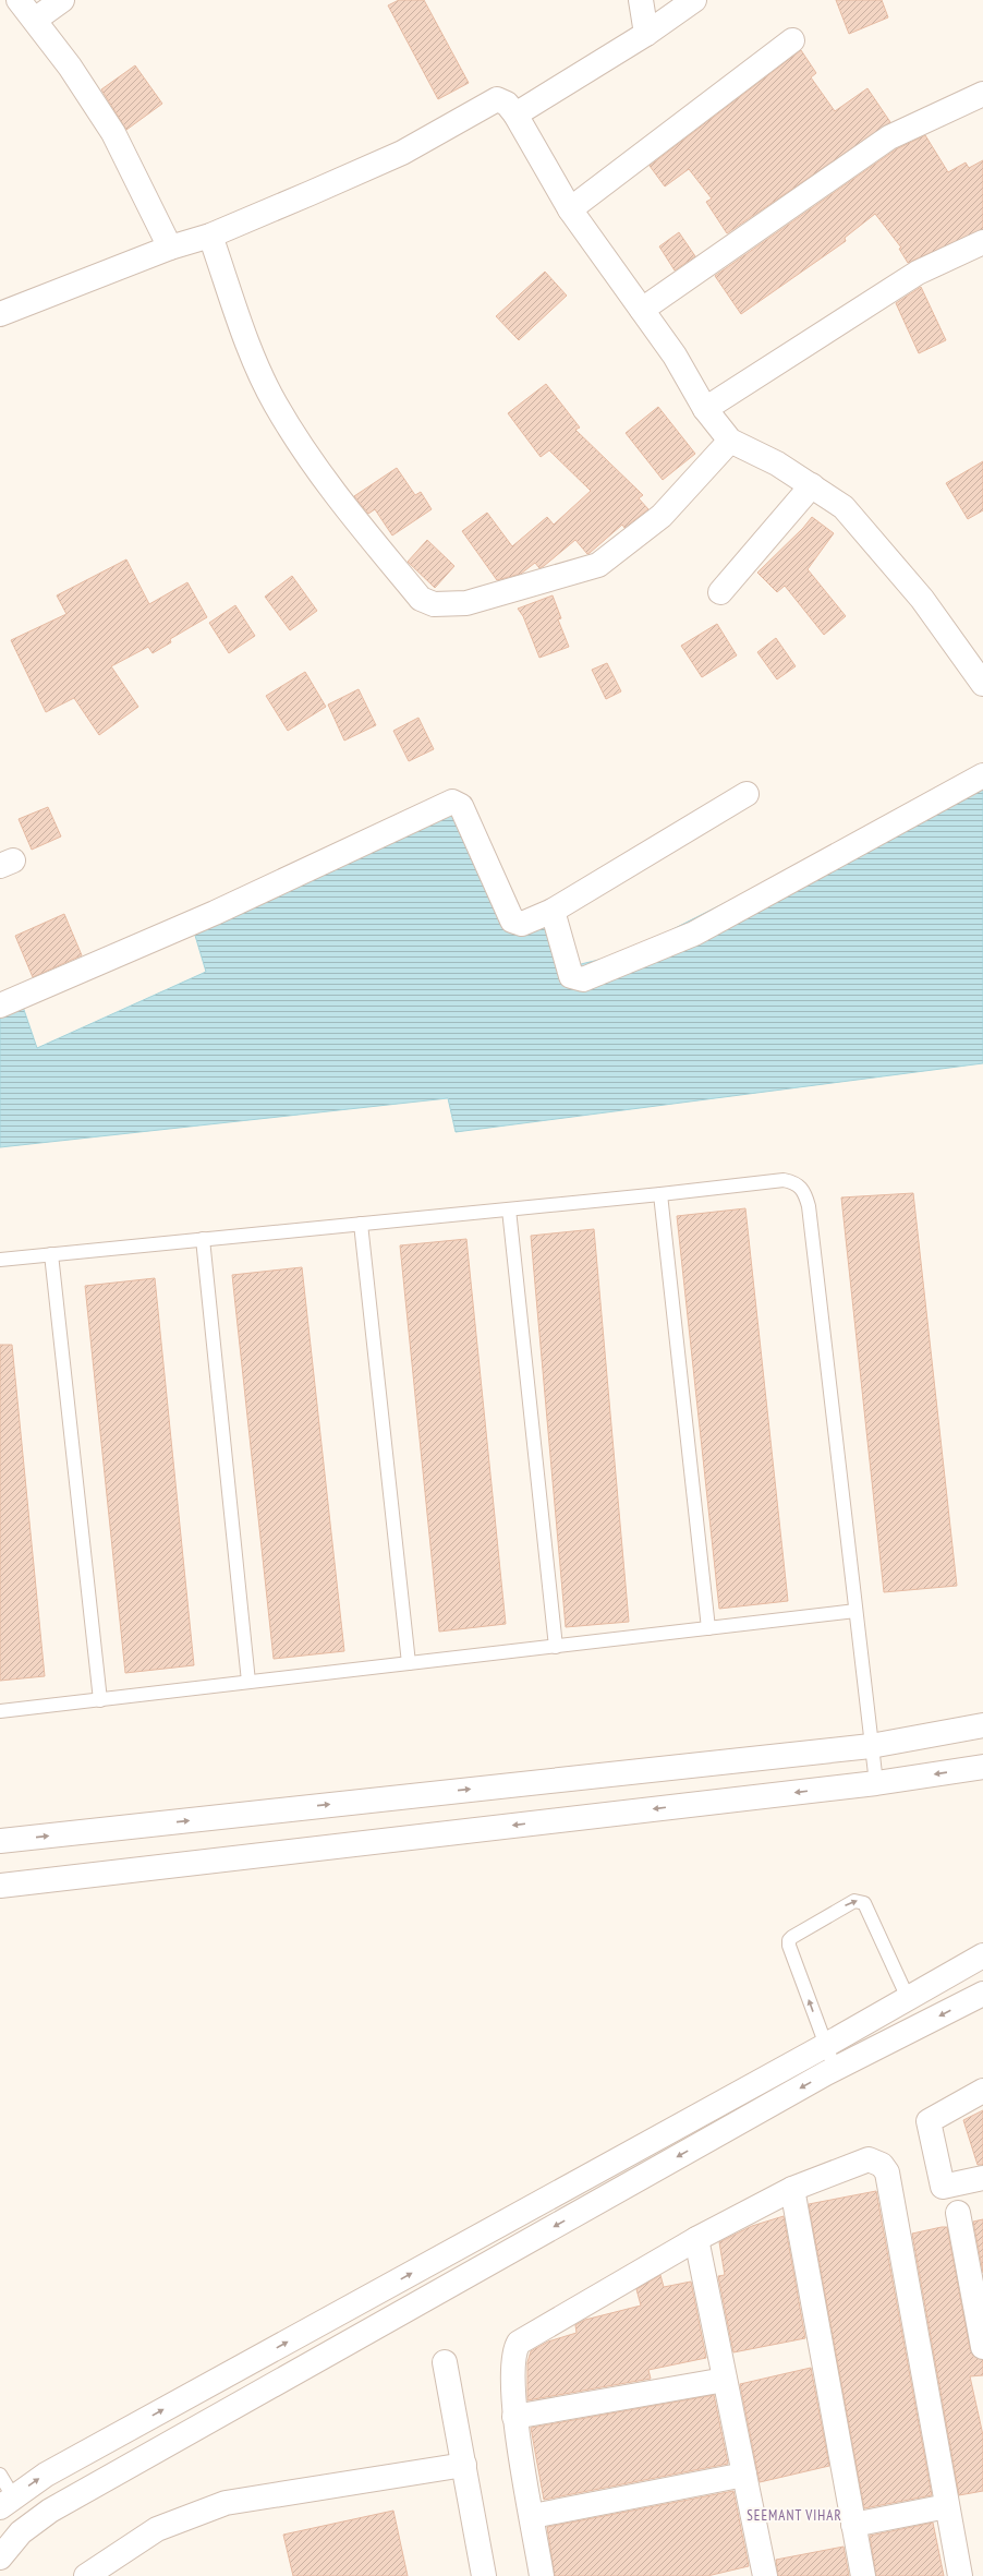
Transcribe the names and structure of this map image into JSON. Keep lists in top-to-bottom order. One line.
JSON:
{"districts":["SEEMANT VIHAR"]}
